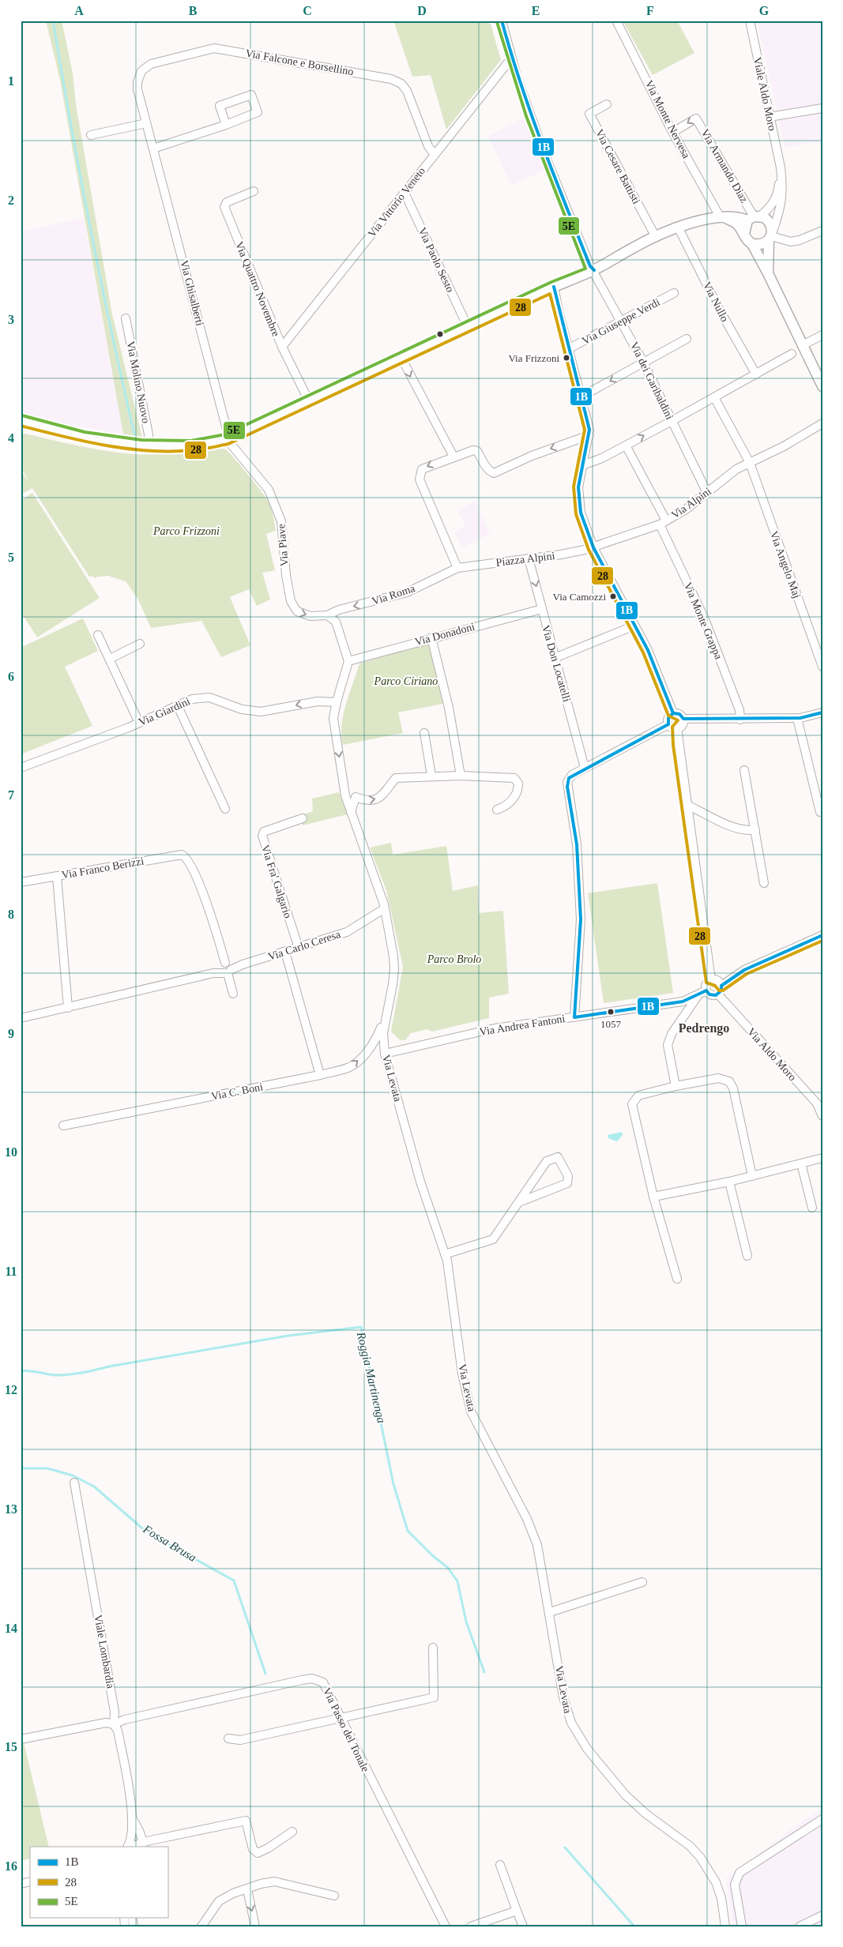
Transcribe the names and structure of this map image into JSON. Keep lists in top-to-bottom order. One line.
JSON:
{"streets":{"street":["Via Falcone e Borsellino","Viale Aldo Moro","Via Monte Nervesa","Via Armando Diaz","Via Cesare Battisti","Via Vittorio Veneto","Via Paolo Sesto","Via Quattro Novembre","Via Ghisalberti","Via Nullo","Via Giuseppe Verdi","Via dei Garibaldini","Via Molino Nuovo","Via Alpini","Via Piave","Piazza Alpini","Via Angelo Maj","Via Roma","Via Monte Grappa","Via Donadoni","Via Don Locatelli","Via Giardini","Via Franco Berizzi","Via Fra' Galgario","Via Carlo Ceresa","Via Andrea Fantoni","Via Aldo Moro","Via Levata","Via C. Boni","Viale Lombardia","Via Passo del Tonale"]},"crossings":[["Via Falcone e Borsellino","Via Vittorio Veneto"],["Via Falcone e Borsellino","Via Ghisalberti"],["Viale Aldo Moro","Via Armando Diaz"],["Via Monte Nervesa","Via Armando Diaz"],["Via Vittorio Veneto","Via Paolo Sesto"],["Via Vittorio Veneto","Via Quattro Novembre"],["Via Vittorio Veneto","Via dei Garibaldini"],["Via Ghisalberti","Via Piave"],["Via Giuseppe Verdi","Via dei Garibaldini"],["Via dei Garibaldini","Via Alpini"],["Via Alpini","Piazza Alpini"],["Via Alpini","Via Angelo Maj"],["Via Alpini","Via Monte Grappa"],["Via Piave","Via Roma"],["Piazza Alpini","Via Roma"],["Piazza Alpini","Via Don Locatelli"],["Via Donadoni","Via Don Locatelli"],["Via Donadoni","Via Levata"],["Via Giardini","Via Levata"],["Via Franco Berizzi","Via Carlo Ceresa"],["Via Fra' Galgario","Via Carlo Ceresa"],["Via Carlo Ceresa","Via Levata"],["Via Andrea Fantoni","Via Aldo Moro"],["Via Andrea Fantoni","Via Levata"],["Via Levata","Via C. Boni"],["Viale Lombardia","Via Passo del Tonale"]],"one_way":["Via Armando Diaz","Via Piave","Via Roma","Via Giardini"],"districts":["Pedrengo"],"water":["Roggia Martinenga","Fossa Brusa"],"parks":["Parco Frizzoni","Parco Ciriano","Parco Brolo"],"places":["Via Frizzoni","Via Camozzi","1057"],"lines":["transit line 1B","transit line 5E","transit line 28"],"legend":["1B","28","5E"],"grid":{"columns":["A","B","C","D","E","F","G"],"rows":["1","2","3","4","5","6","7","8","9","10","11","12","13","14","15","16"]}}
